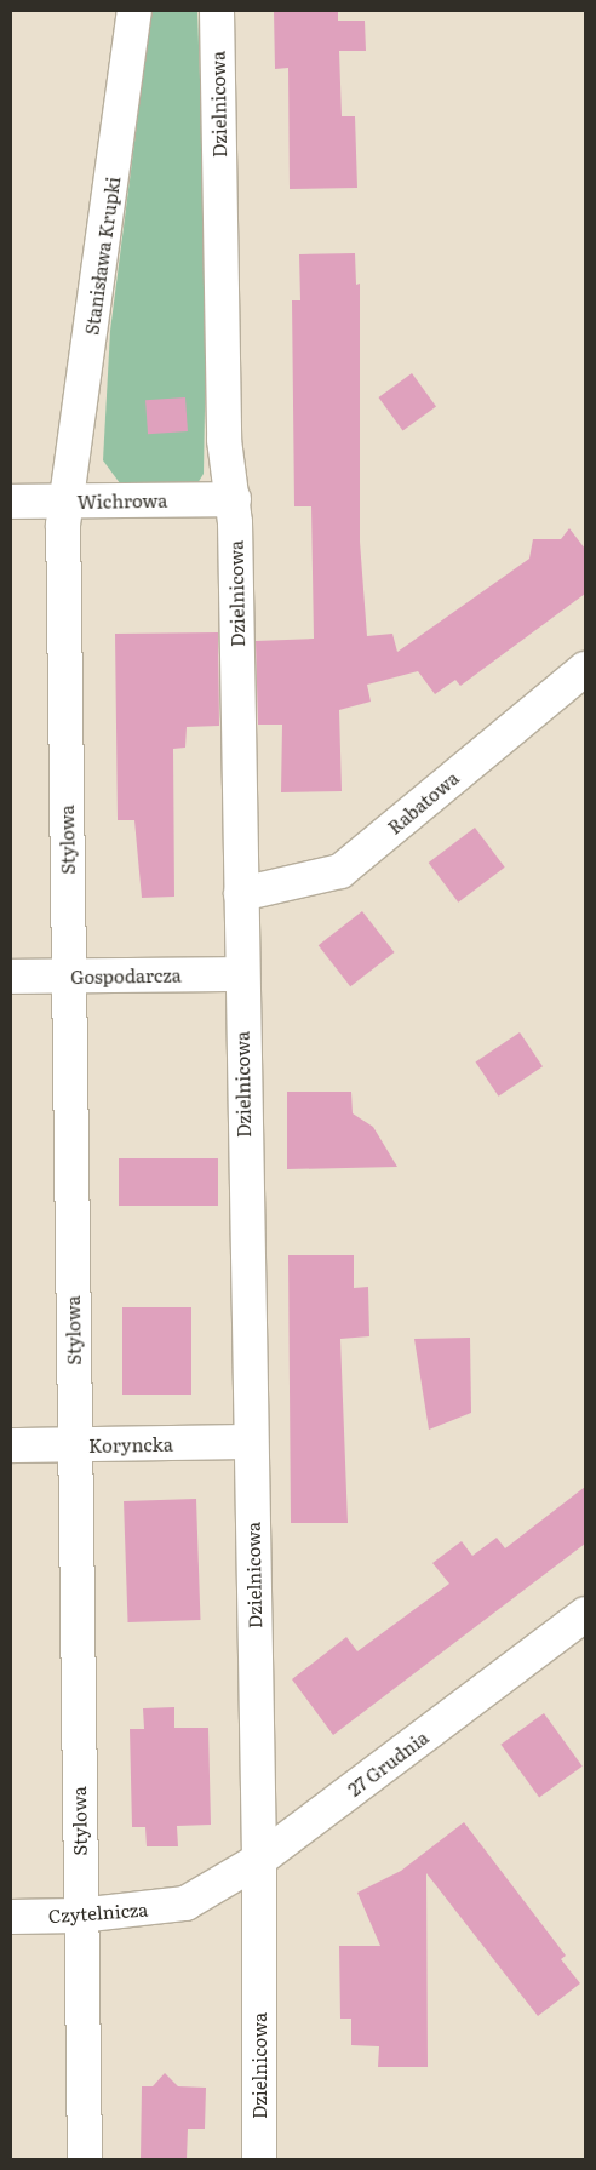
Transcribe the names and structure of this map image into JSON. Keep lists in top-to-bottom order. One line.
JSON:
{"streets":{"street":["Dzielnicowa","Stanisława Krupki","Wichrowa","Rabatowa","Stylowa","Gospodarcza","Koryncka","27 Grudnia","Czytelnicza"]},"crossings":[["Dzielnicowa","Wichrowa"],["Dzielnicowa","Rabatowa"],["Dzielnicowa","Gospodarcza"],["Dzielnicowa","Koryncka"],["Dzielnicowa","27 Grudnia"],["Stanisława Krupki","Wichrowa"],["Stanisława Krupki","Stylowa"],["Wichrowa","Stylowa"],["Stylowa","Gospodarcza"],["Stylowa","Koryncka"],["Stylowa","Czytelnicza"],["27 Grudnia","Czytelnicza"]]}
